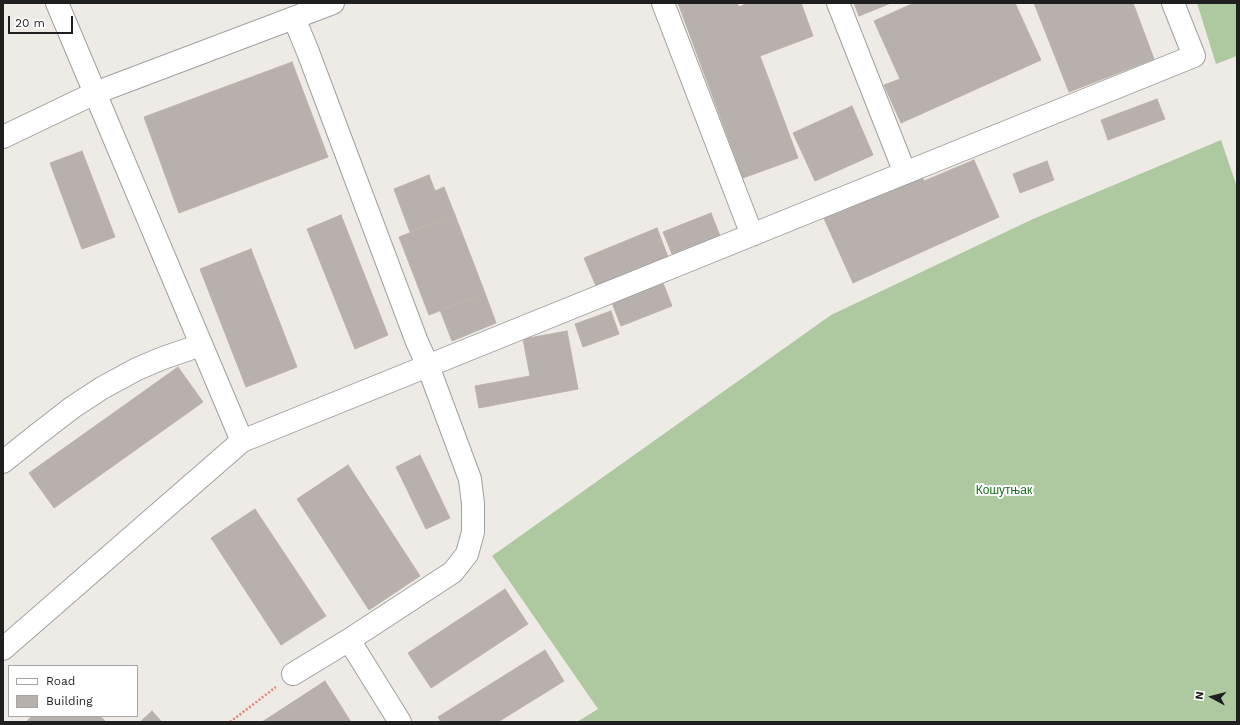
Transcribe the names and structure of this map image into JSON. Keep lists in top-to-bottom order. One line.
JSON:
{"parks":["Кошутњак"],"legend":["Road","Building"],"scale_bar":"20 m","north":"left"}
